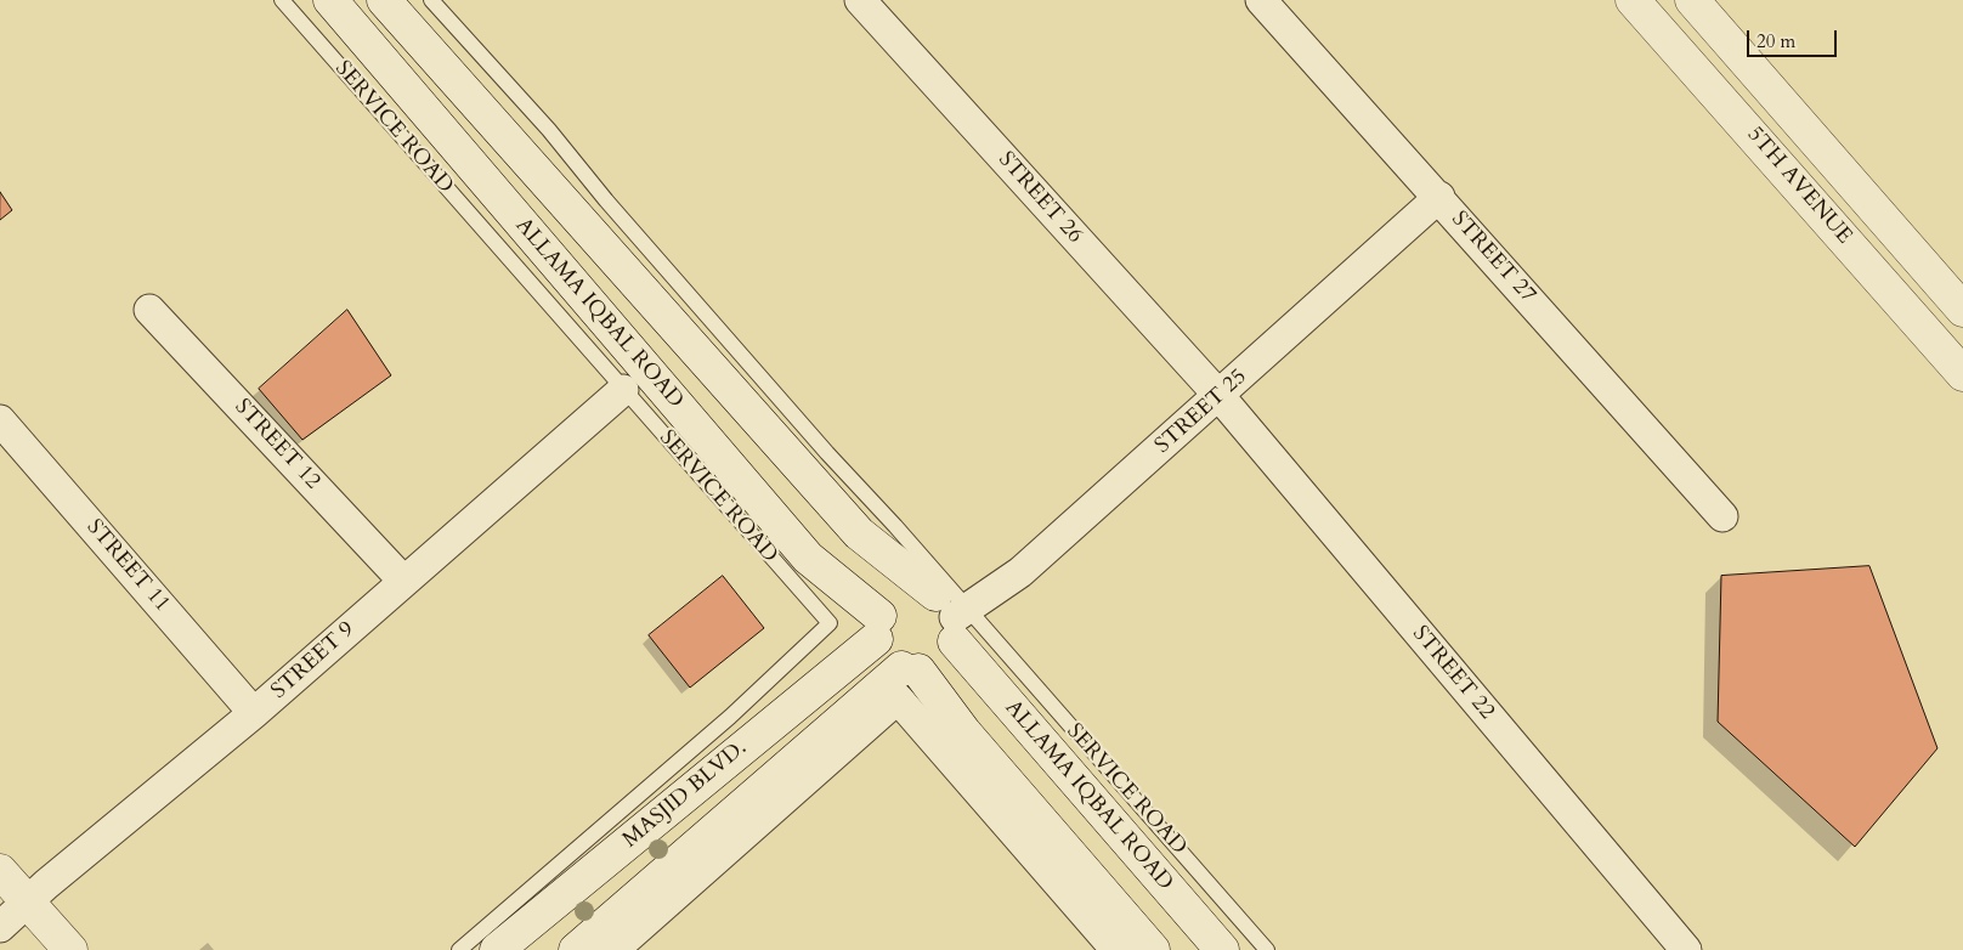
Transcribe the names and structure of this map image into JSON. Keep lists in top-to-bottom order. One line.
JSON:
{"streets":{"main road":["5TH AVENUE","ALLAMA IQBAL ROAD","MASJID BLVD."],"street":["STREET 26","STREET 27","STREET 25","STREET 12","STREET 11","STREET 9","STREET 22"],"lane":["SERVICE ROAD"]},"crossings":[["SERVICE ROAD","ALLAMA IQBAL ROAD"],["SERVICE ROAD","STREET 25"],["SERVICE ROAD","STREET 9"],["SERVICE ROAD","MASJID BLVD."],["STREET 26","STREET 25"],["STREET 26","STREET 22"],["STREET 27","STREET 25"],["ALLAMA IQBAL ROAD","STREET 25"],["ALLAMA IQBAL ROAD","MASJID BLVD."],["STREET 25","STREET 22"],["STREET 25","MASJID BLVD."],["STREET 12","STREET 9"],["STREET 11","STREET 9"]],"scale_bar":"20 m"}
